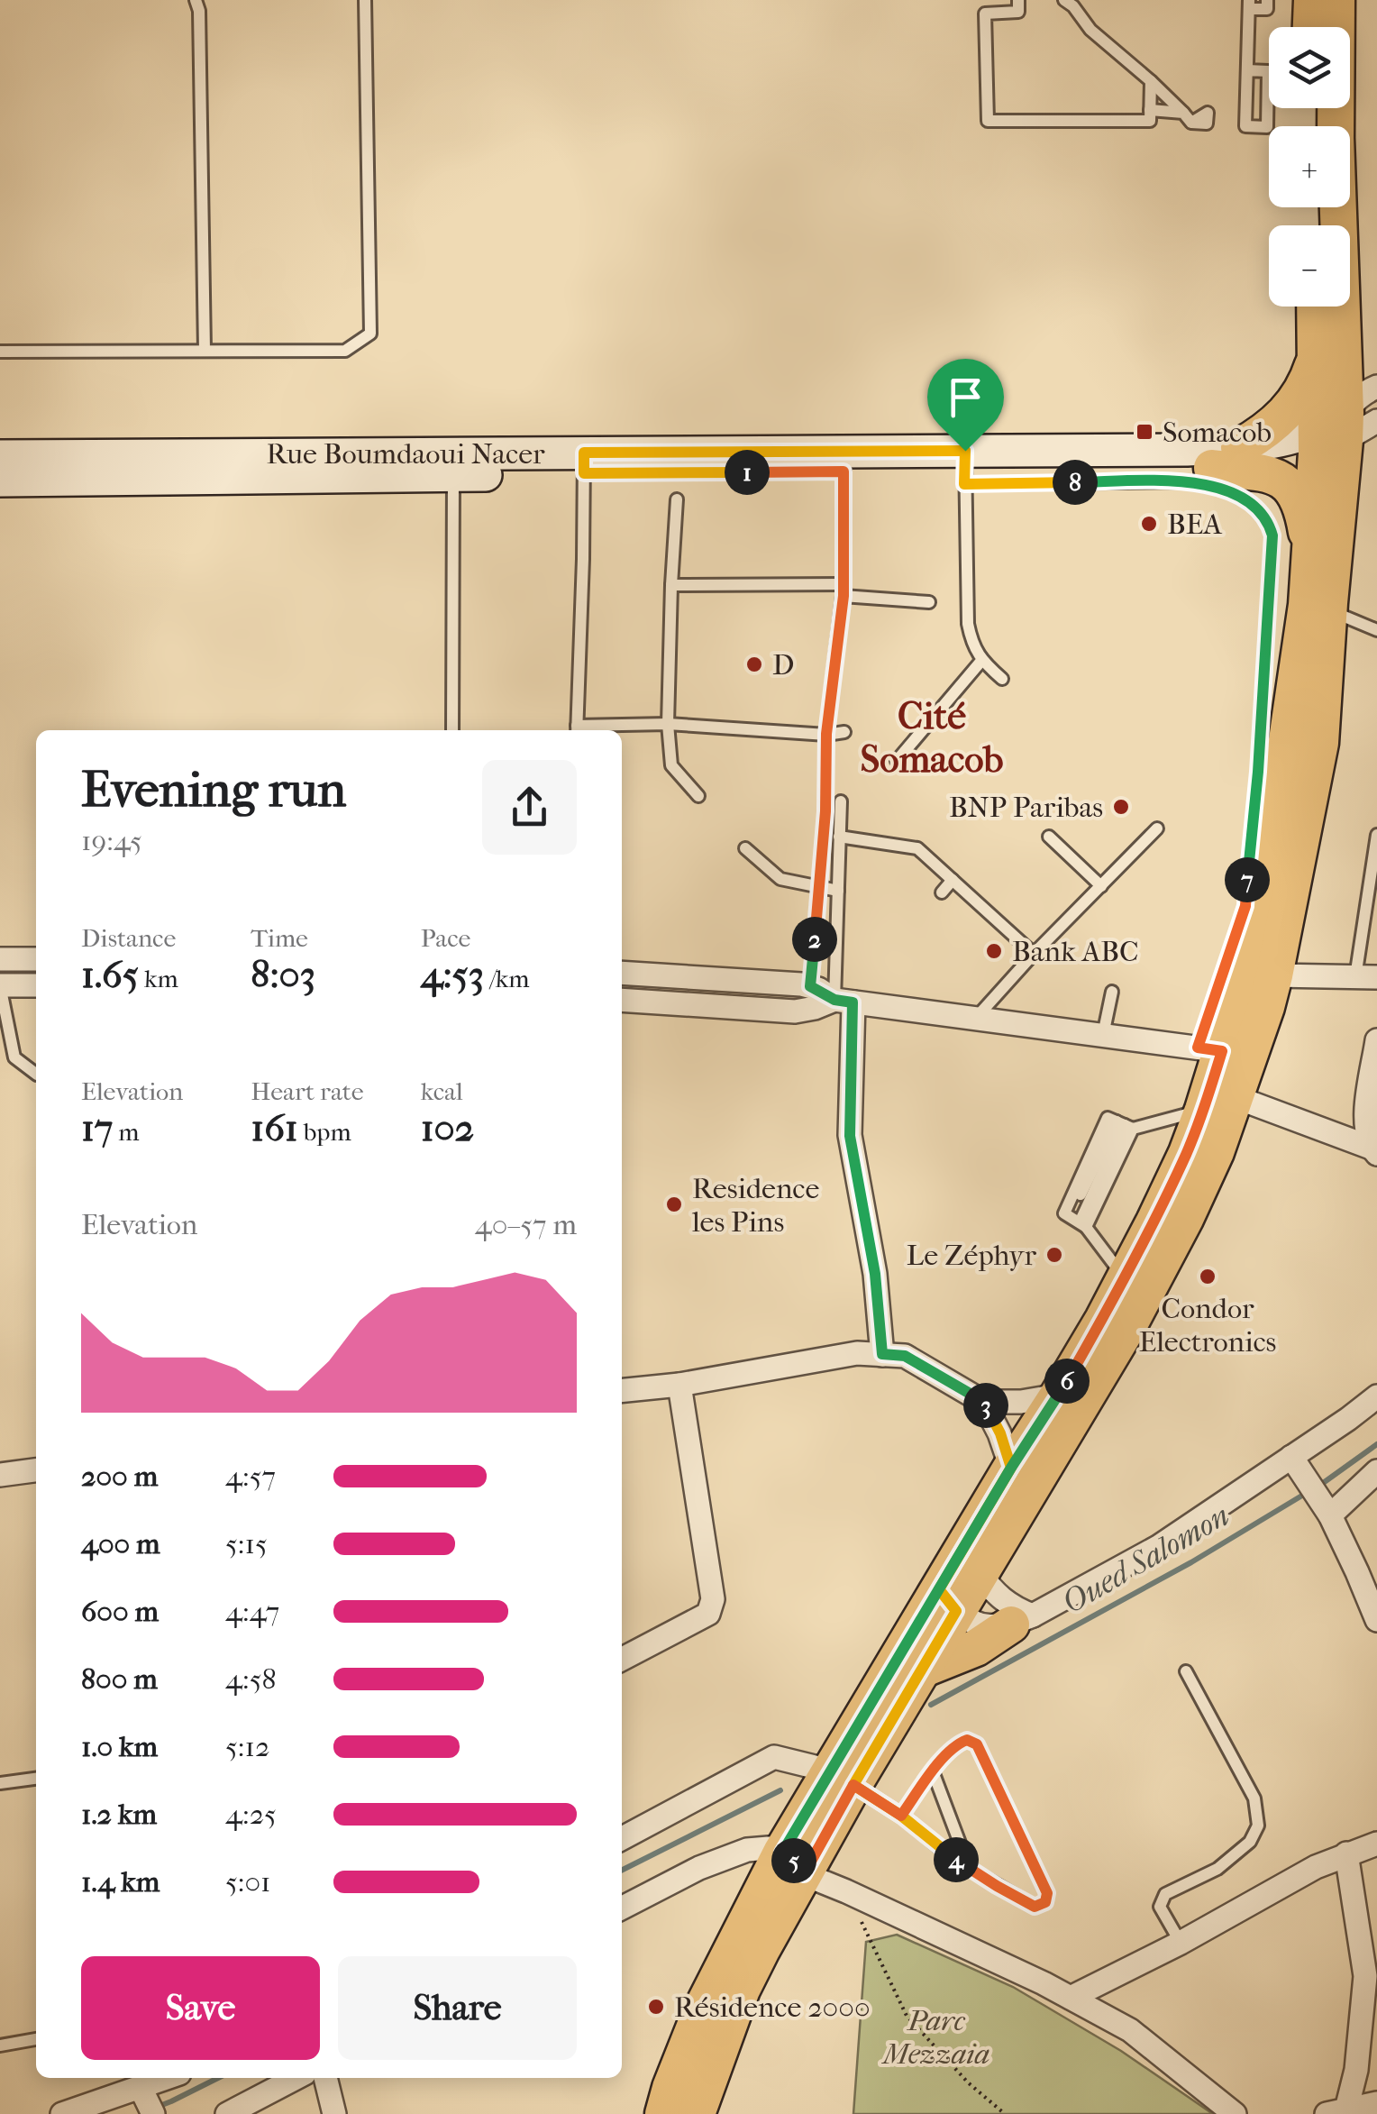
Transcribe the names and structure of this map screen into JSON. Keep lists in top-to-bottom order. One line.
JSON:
{"streets":{"street":["Rue Boumdaoui Nacer"]},"districts":["Cité Somacob"],"water":["Oued Salomon"],"parks":["Parc Mezzaia"],"places":{"transit":["Somacob"],"other":["BEA","D","BNP Paribas","Bank ABC","Residence les Pins","Le Zéphyr","Condor Electronics","Résidence 2000"]},"page":{"map_buttons":["+","−"],"pins":["1","8","7","2","6","3","4","5"],"heading":["Evening run","19:45"],"stats":[["Distance","1.65 km"],["Time","8:03"],["Pace","4:53 /km"],["Elevation","17 m"],["Heart rate","161 bpm"],["kcal","102"]],"chart":["Elevation","40–57 m"],"list":[{"name":"200 m","note":"4:57"},{"name":"400 m","note":"5:15"},{"name":"600 m","note":"4:47"},{"name":"800 m","note":"4:58"},{"name":"1.0 km","note":"5:12"},{"name":"1.2 km","note":"4:25"},{"name":"1.4 km","note":"5:01"}],"buttons":["Save","Share"]}}
